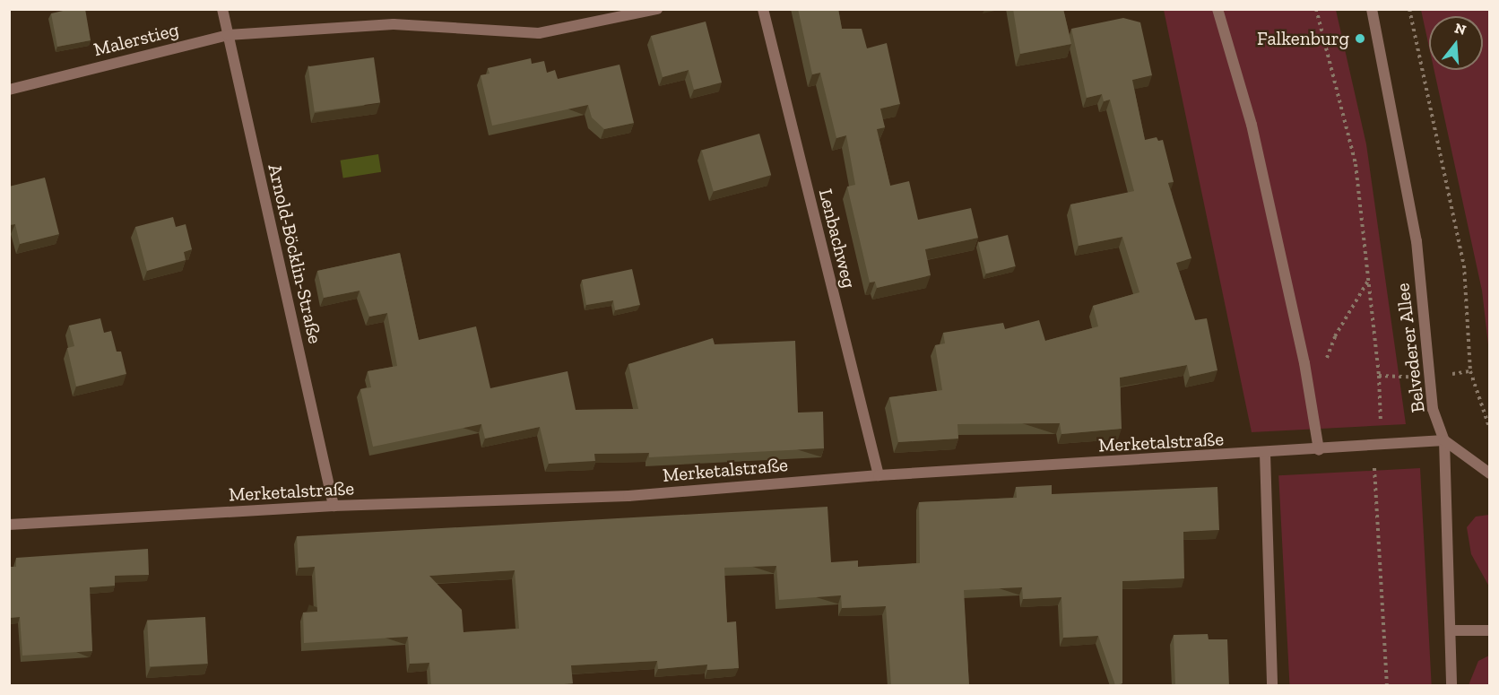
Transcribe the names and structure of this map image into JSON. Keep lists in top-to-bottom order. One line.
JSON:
{"streets":{"street":["Malerstieg","Lenbachweg","Arnold-Böcklin-Straße","Belvederer Allee","Merketalstraße"]},"crossings":[["Malerstieg","Arnold-Böcklin-Straße"],["Lenbachweg","Merketalstraße"],["Arnold-Böcklin-Straße","Merketalstraße"],["Belvederer Allee","Merketalstraße"]],"places":["Falkenburg"],"north":"top"}
